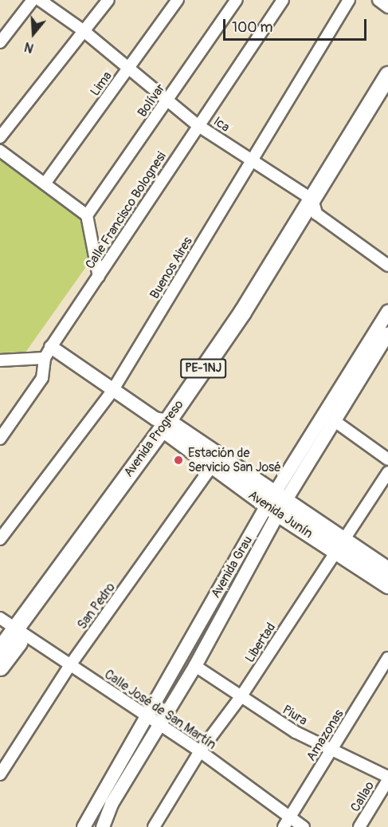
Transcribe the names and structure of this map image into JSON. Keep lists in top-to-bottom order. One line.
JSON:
{"streets":{"main road":["PE-1NJ","Avenida Progreso","Avenida Junín"],"street":["Lima","Bolívar","Ica","Calle Francisco Bolognesi","Buenos Aires","Avenida Grau","San Pedro","Libertad","Calle José de San Martín","Piura","Amazonas","Callao"]},"crossings":[["Lima","Ica"],["Bolívar","Ica"],["Ica","Calle Francisco Bolognesi"],["Ica","Buenos Aires"],["Ica","Avenida Progreso"],["Calle Francisco Bolognesi","Avenida Junín"],["Buenos Aires","Avenida Junín"],["Avenida Progreso","Avenida Junín"],["Avenida Progreso","Calle José de San Martín"],["Avenida Junín","Avenida Grau"],["Avenida Junín","San Pedro"],["Avenida Junín","Libertad"],["Avenida Grau","Calle José de San Martín"],["Avenida Grau","Piura"],["San Pedro","Calle José de San Martín"],["Libertad","Calle José de San Martín"],["Libertad","Piura"],["Calle José de San Martín","Amazonas"],["Piura","Amazonas"],["Piura","Callao"]],"places":["Estación de Servicio San José"],"scale_bar":"100 m","north":"bottom"}
